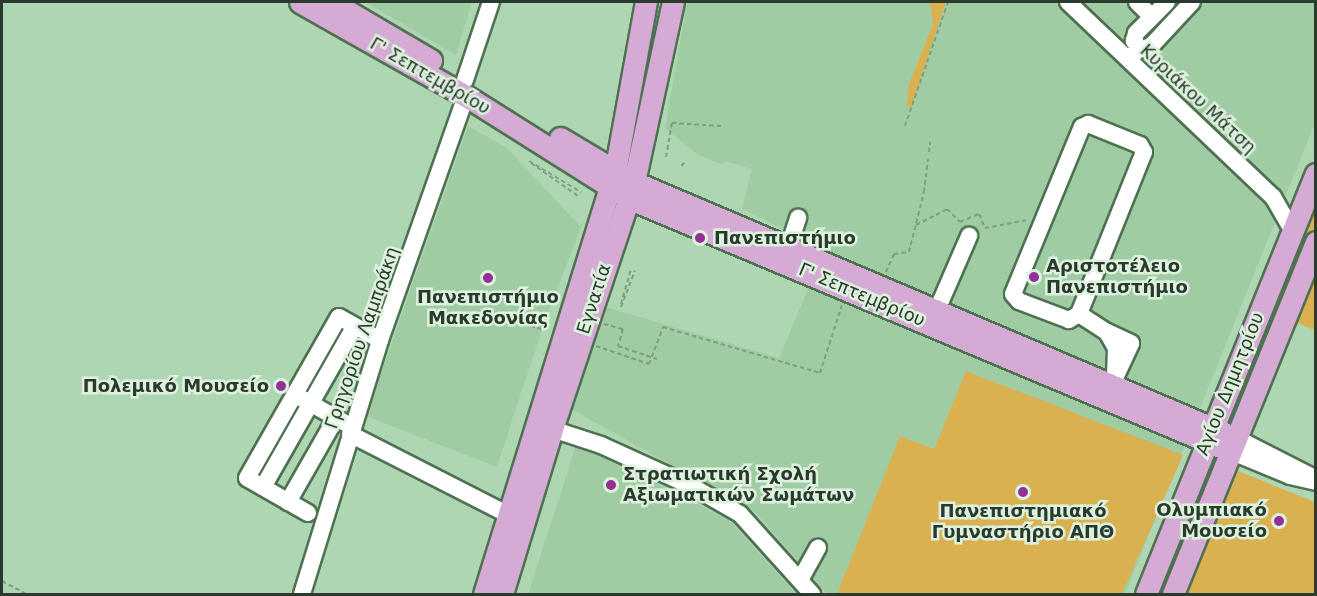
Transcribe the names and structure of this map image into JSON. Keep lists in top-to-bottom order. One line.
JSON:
{"streets":{"main road":["Γ' Σεπτεμβρίου","Εγνατία","Αγίου Δημητρίου"],"street":["Κυριάκου Μάτση","Γρηγορίου Λαμπράκη"]},"crossings":[["Γ' Σεπτεμβρίου","Εγνατία"],["Γ' Σεπτεμβρίου","Γρηγορίου Λαμπράκη"],["Γ' Σεπτεμβρίου","Αγίου Δημητρίου"],["Κυριάκου Μάτση","Αγίου Δημητρίου"]],"places":["Πανεπιστήμιο","Αριστοτέλειο Πανεπιστήμιο","Πανεπιστήμιο Μακεδονίας","Πολεμικό Μουσείο","Στρατιωτική Σχολή Αξιωματικών Σωμάτων","Πανεπιστημιακό Γυμναστήριο ΑΠΘ","Ολυμπιακό Μουσείο"]}
